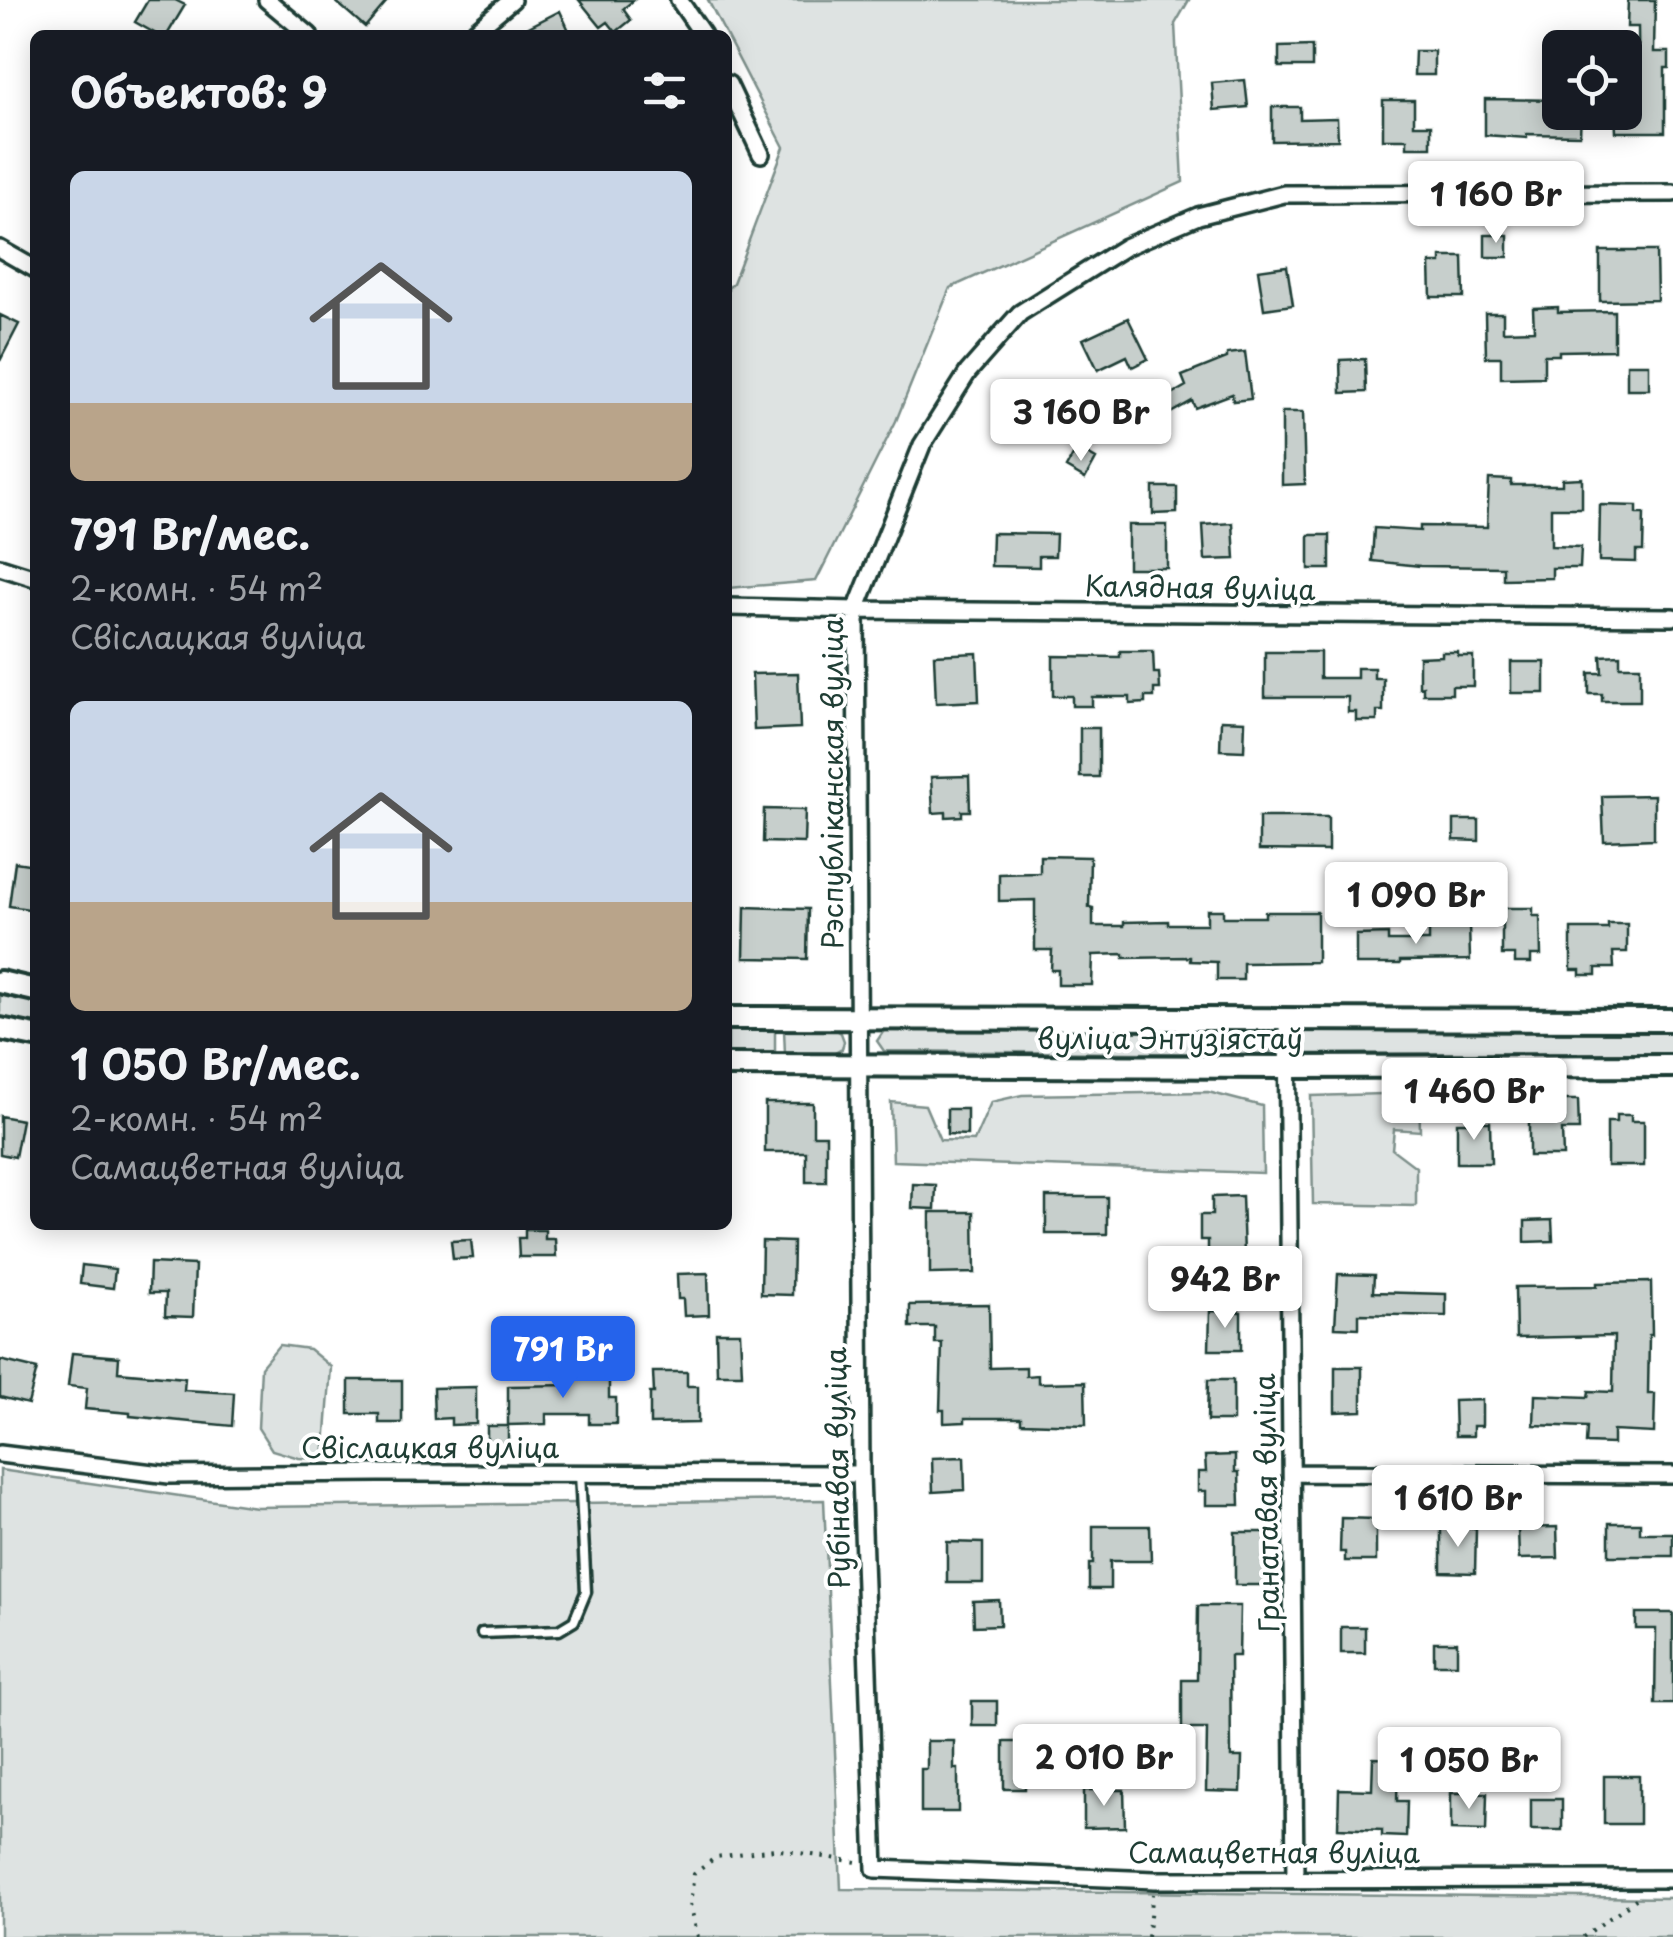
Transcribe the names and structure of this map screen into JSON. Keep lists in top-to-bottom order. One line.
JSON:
{"streets":{"street":["Калядная вуліца","Рэспубліканская вуліца","вуліца Энтузіястаў","Свіслацкая вуліца","Рубінавая вуліца","Гранатавая вуліца","Самацветная вуліца"]},"crossings":[["Калядная вуліца","Рэспубліканская вуліца"],["Рэспубліканская вуліца","вуліца Энтузіястаў"],["Рэспубліканская вуліца","Рубінавая вуліца"],["вуліца Энтузіястаў","Рубінавая вуліца"],["вуліца Энтузіястаў","Гранатавая вуліца"],["Свіслацкая вуліца","Рубінавая вуліца"],["Рубінавая вуліца","Самацветная вуліца"],["Гранатавая вуліца","Самацветная вуліца"]],"page":{"heading":"Объектов: 9","list":[{"name":"791 Br/мес.","note":"2-комн. · 54 m² · Свіслацкая вуліца"},{"name":"1 050 Br/мес.","note":"2-комн. · 54 m² · Самацветная вуліца"}],"price":["1 160 Br","3 160 Br","1 090 Br","1 460 Br","942 Br","791 Br","1 610 Br","2 010 Br","1 050 Br"]}}
